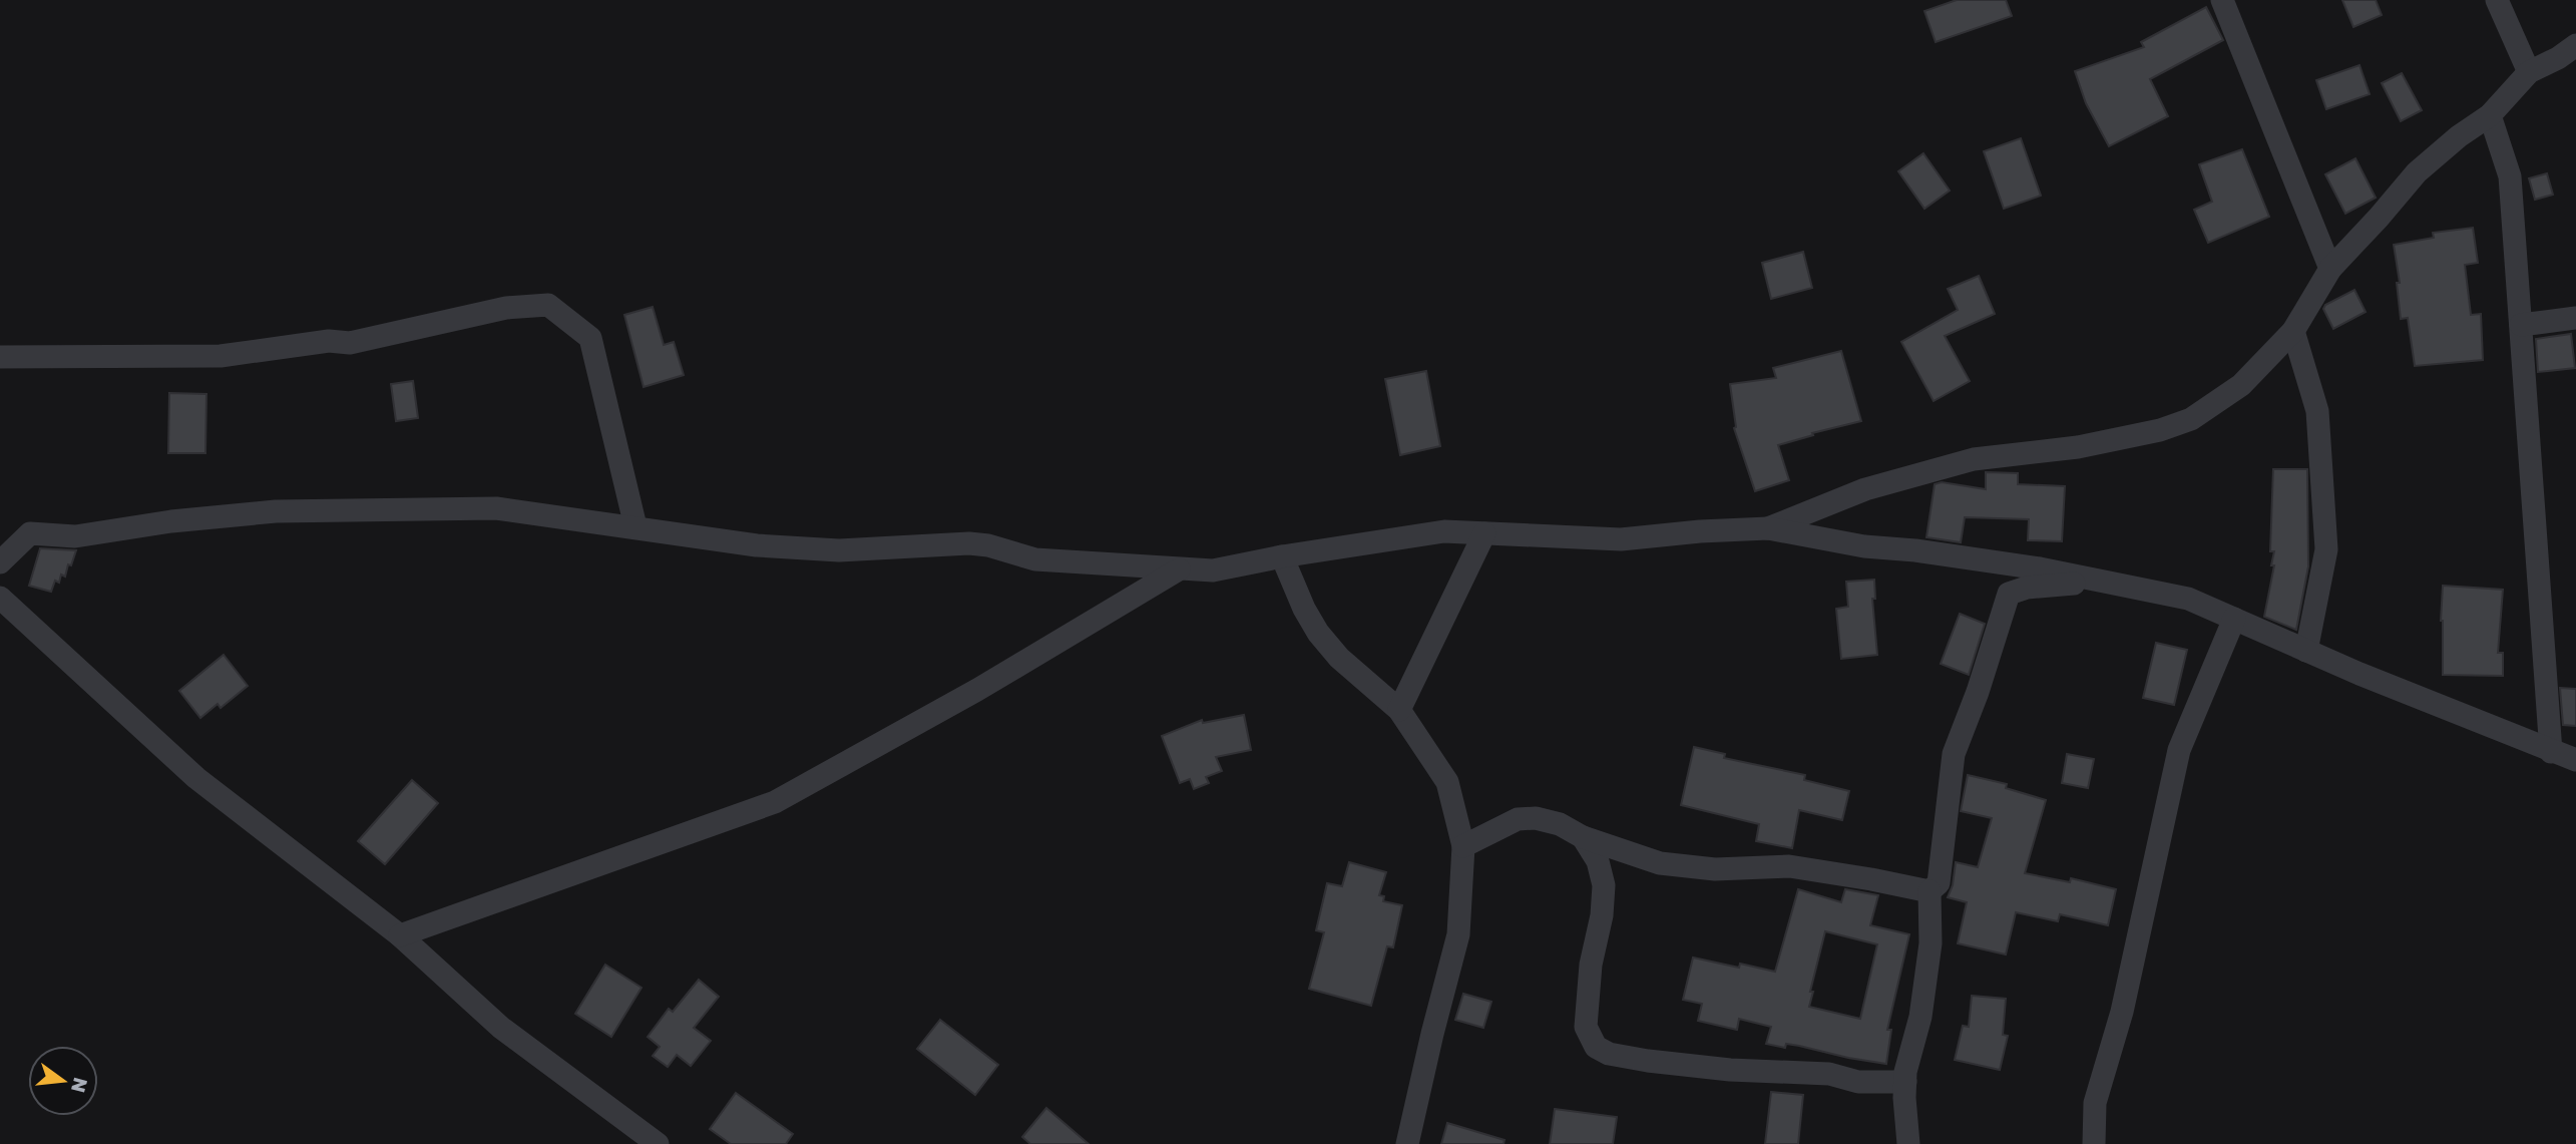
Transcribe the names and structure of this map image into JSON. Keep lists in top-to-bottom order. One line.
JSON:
{"north":"right"}
